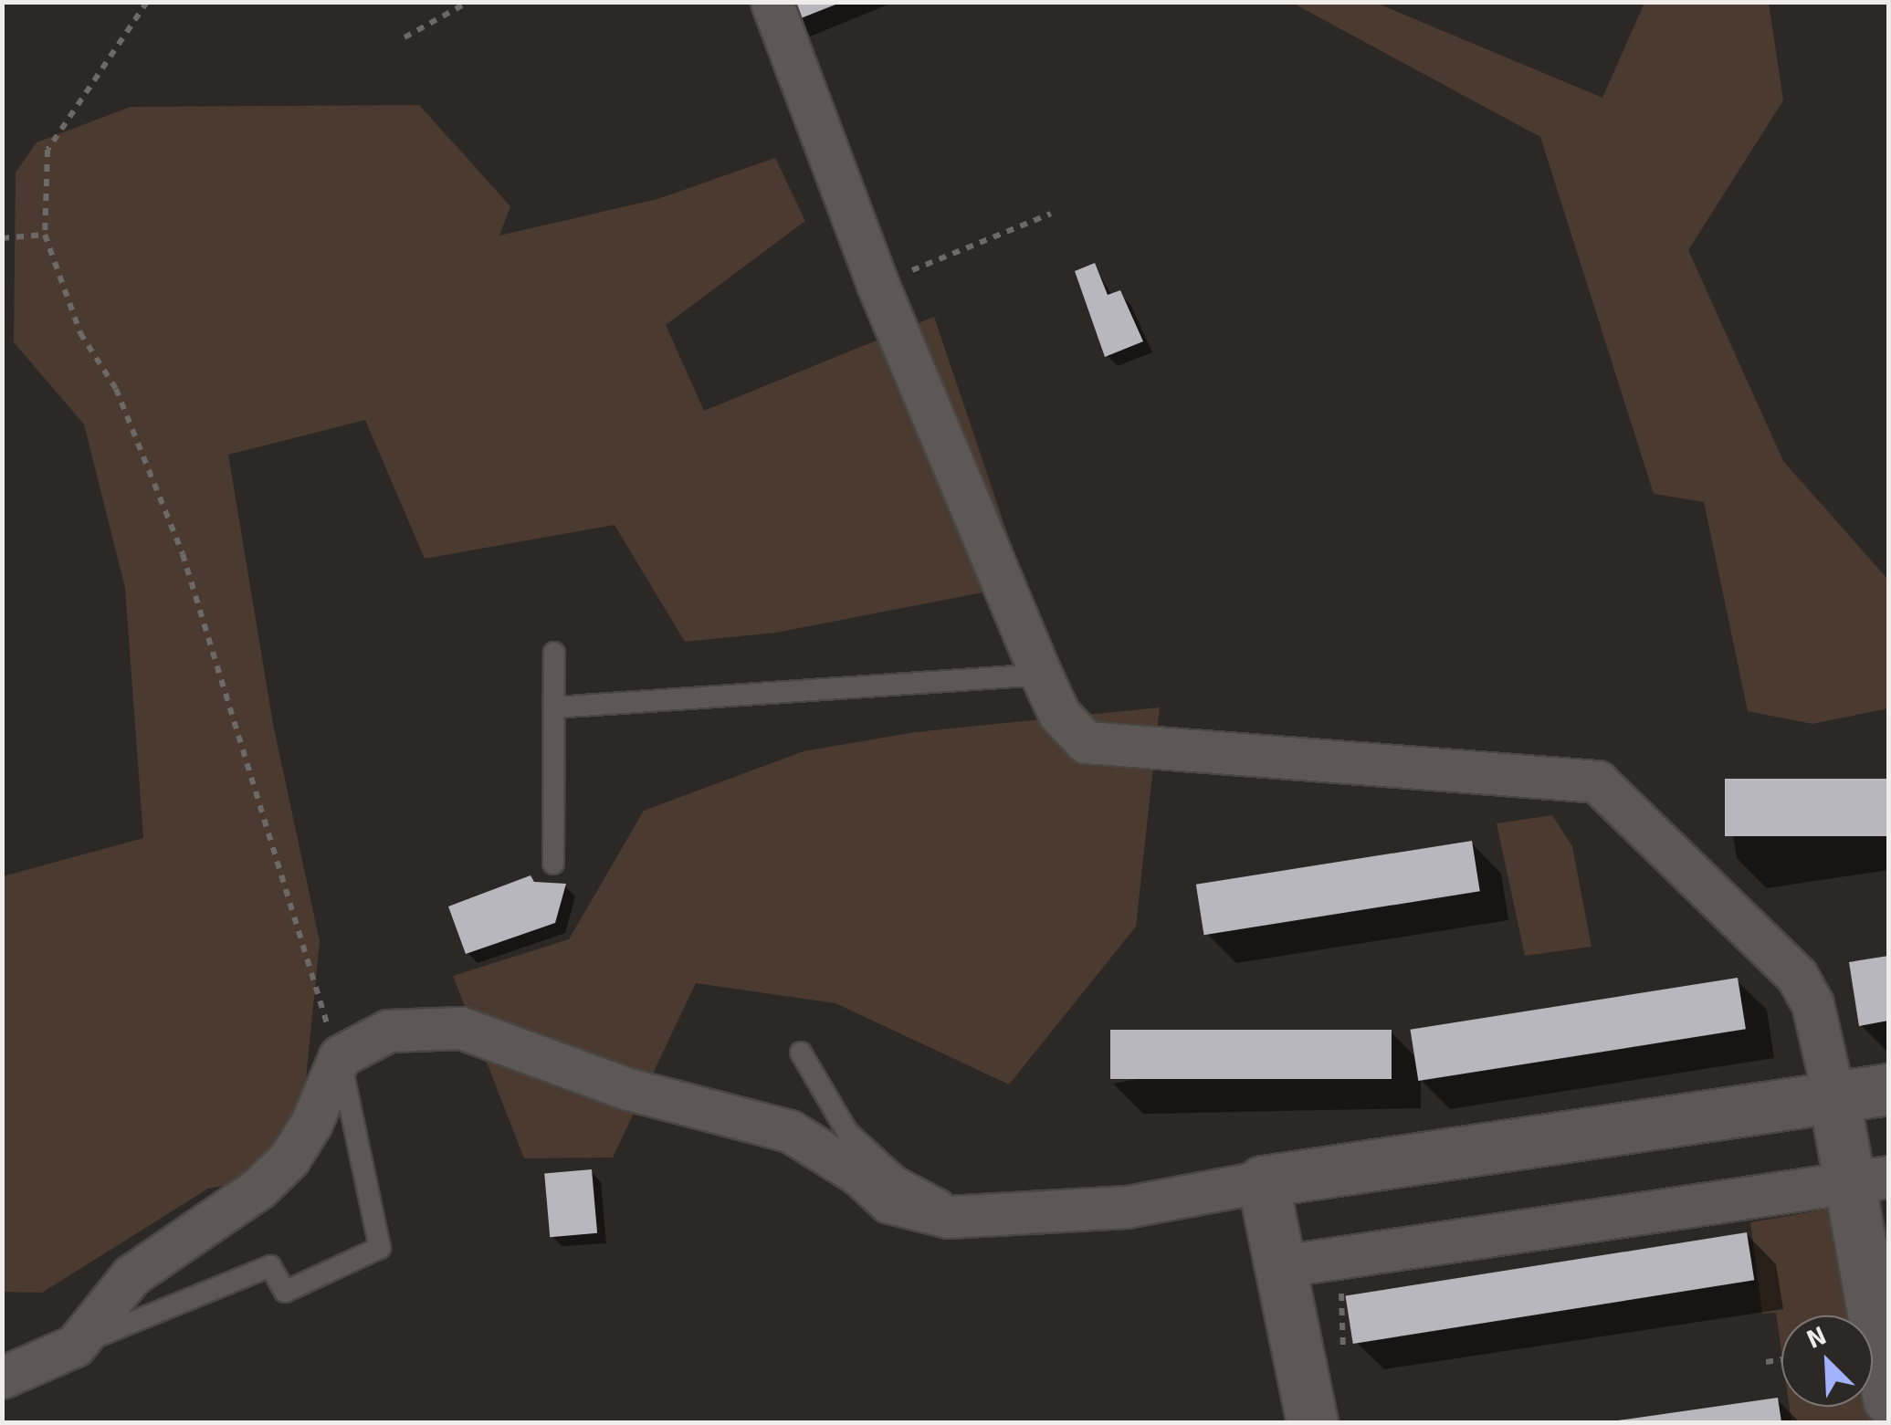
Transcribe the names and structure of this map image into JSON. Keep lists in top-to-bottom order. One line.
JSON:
{"north":"top left"}
